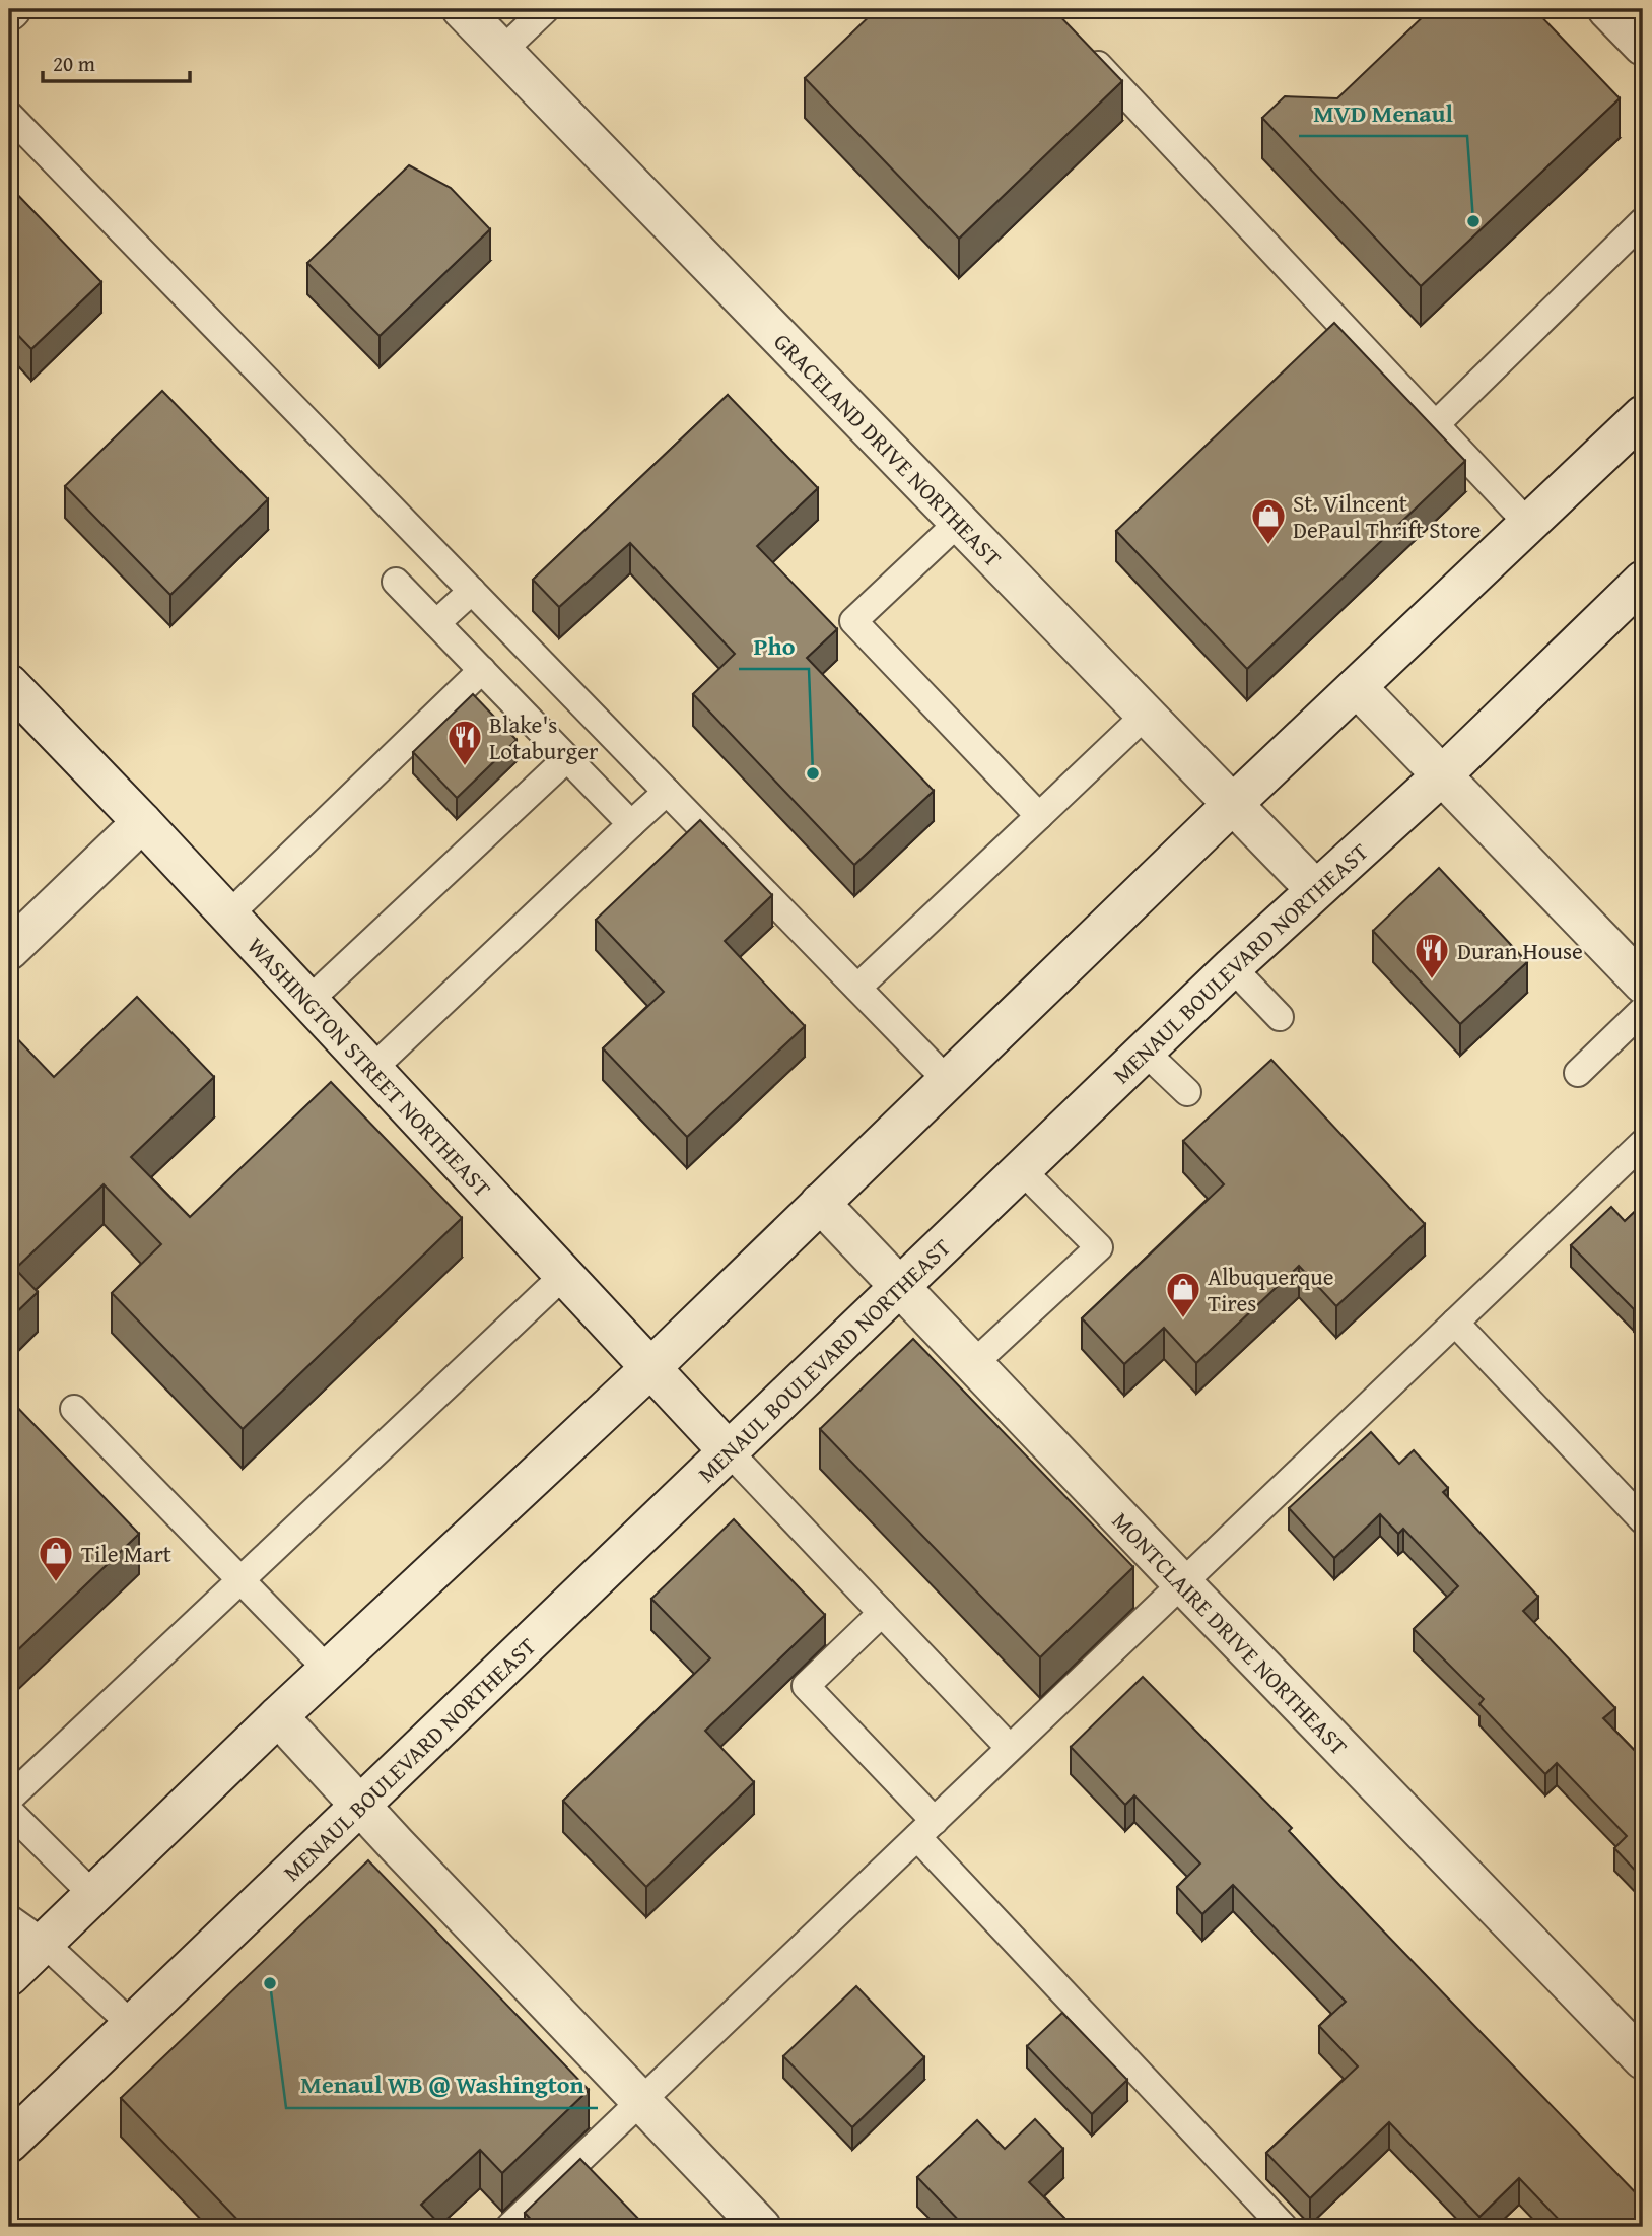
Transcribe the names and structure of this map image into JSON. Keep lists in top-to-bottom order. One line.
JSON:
{"streets":{"street":["GRACELAND DRIVE NORTHEAST","MENAUL BOULEVARD NORTHEAST","WASHINGTON STREET NORTHEAST","MONTCLAIRE DRIVE NORTHEAST"]},"crossings":[["GRACELAND DRIVE NORTHEAST","MENAUL BOULEVARD NORTHEAST"],["MENAUL BOULEVARD NORTHEAST","WASHINGTON STREET NORTHEAST"],["MENAUL BOULEVARD NORTHEAST","MONTCLAIRE DRIVE NORTHEAST"]],"places":{"other":["MVD Menaul","Pho","Menaul WB @ Washington"],"shop":["St. Vilncent DePaul Thrift Store","Albuquerque Tires","Tile Mart"],"restaurant":["Blake's Lotaburger","Duran House"]},"scale_bar":"20 m"}
